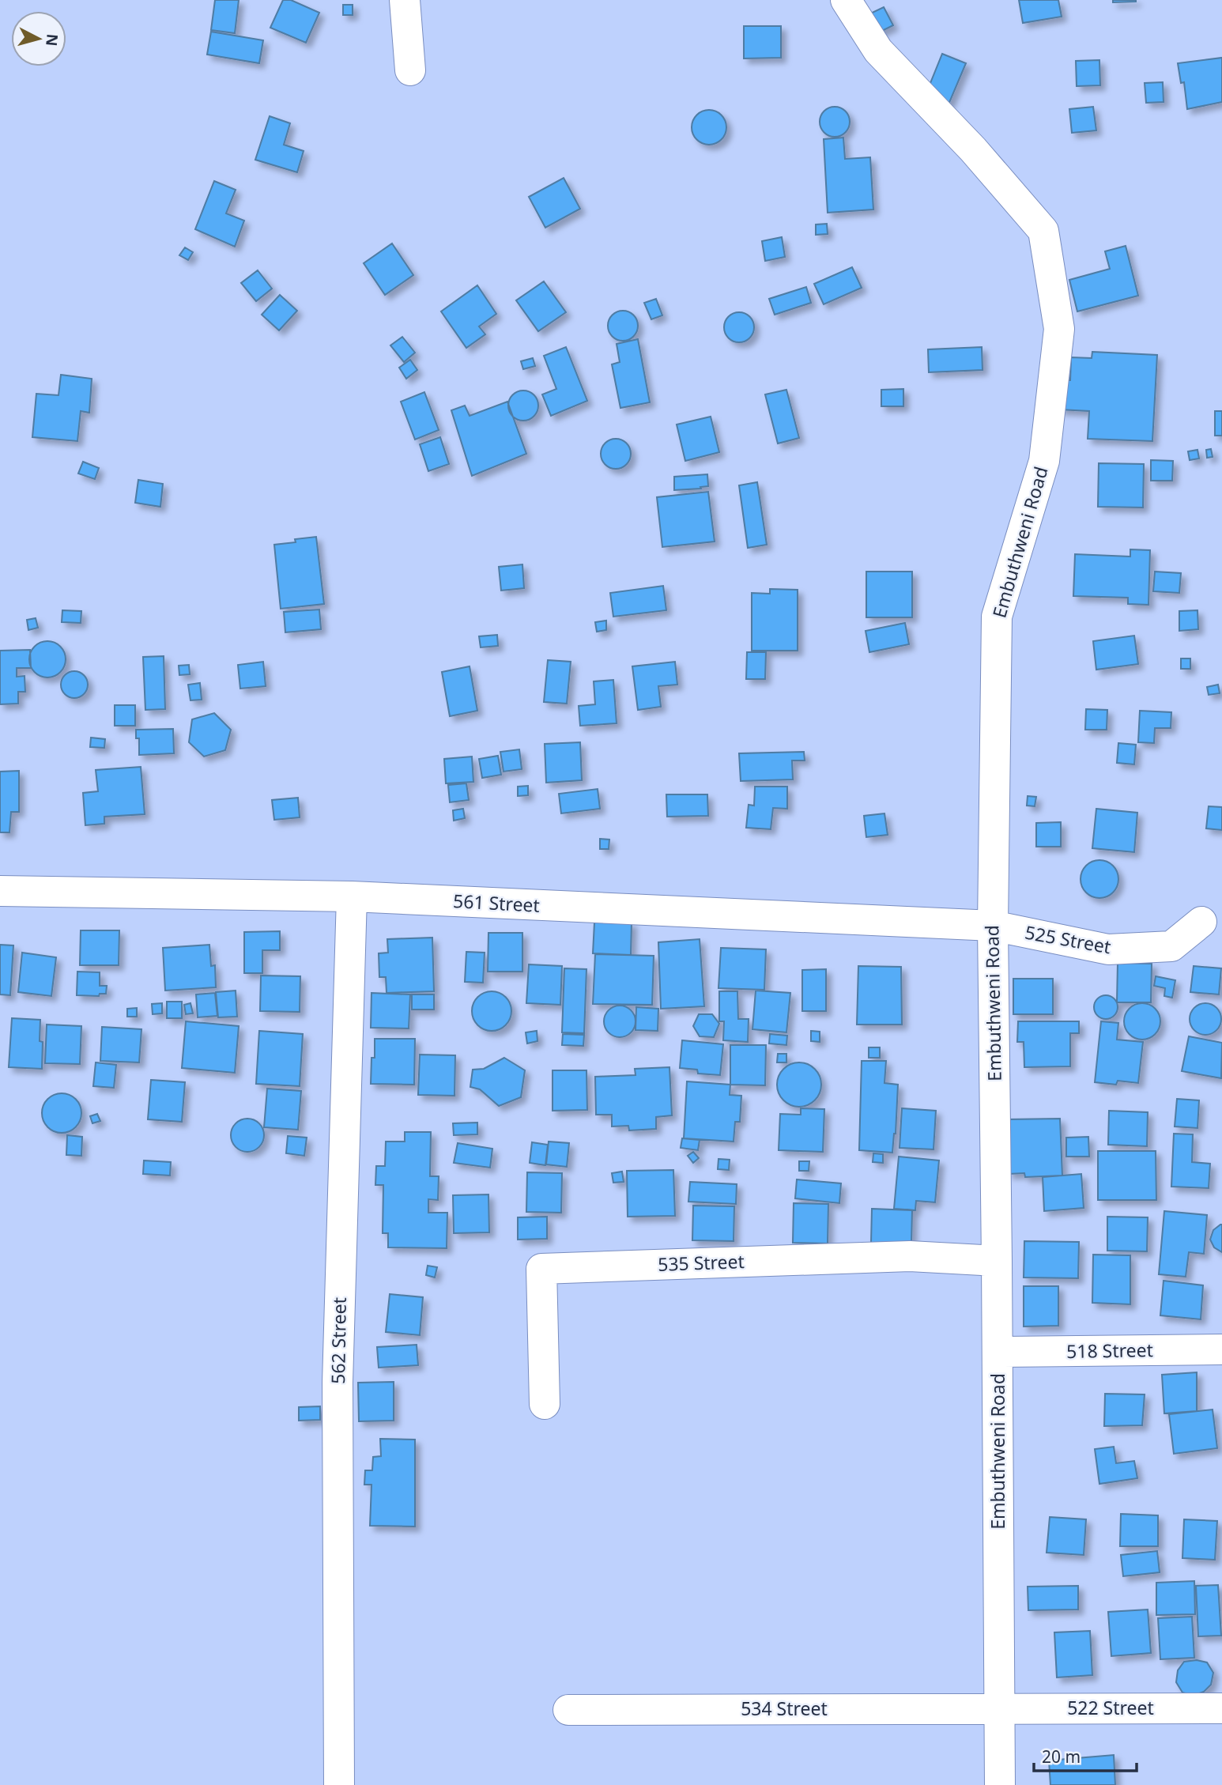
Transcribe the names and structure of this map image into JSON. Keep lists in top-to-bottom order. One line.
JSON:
{"streets":{"street":["Embuthweni Road","561 Street","525 Street","535 Street","562 Street","518 Street","522 Street","534 Street"]},"crossings":[["Embuthweni Road","561 Street"],["Embuthweni Road","525 Street"],["Embuthweni Road","535 Street"],["Embuthweni Road","518 Street"],["Embuthweni Road","522 Street"],["Embuthweni Road","534 Street"],["561 Street","525 Street"],["561 Street","562 Street"],["522 Street","534 Street"]],"scale_bar":"20 m","north":"right"}
